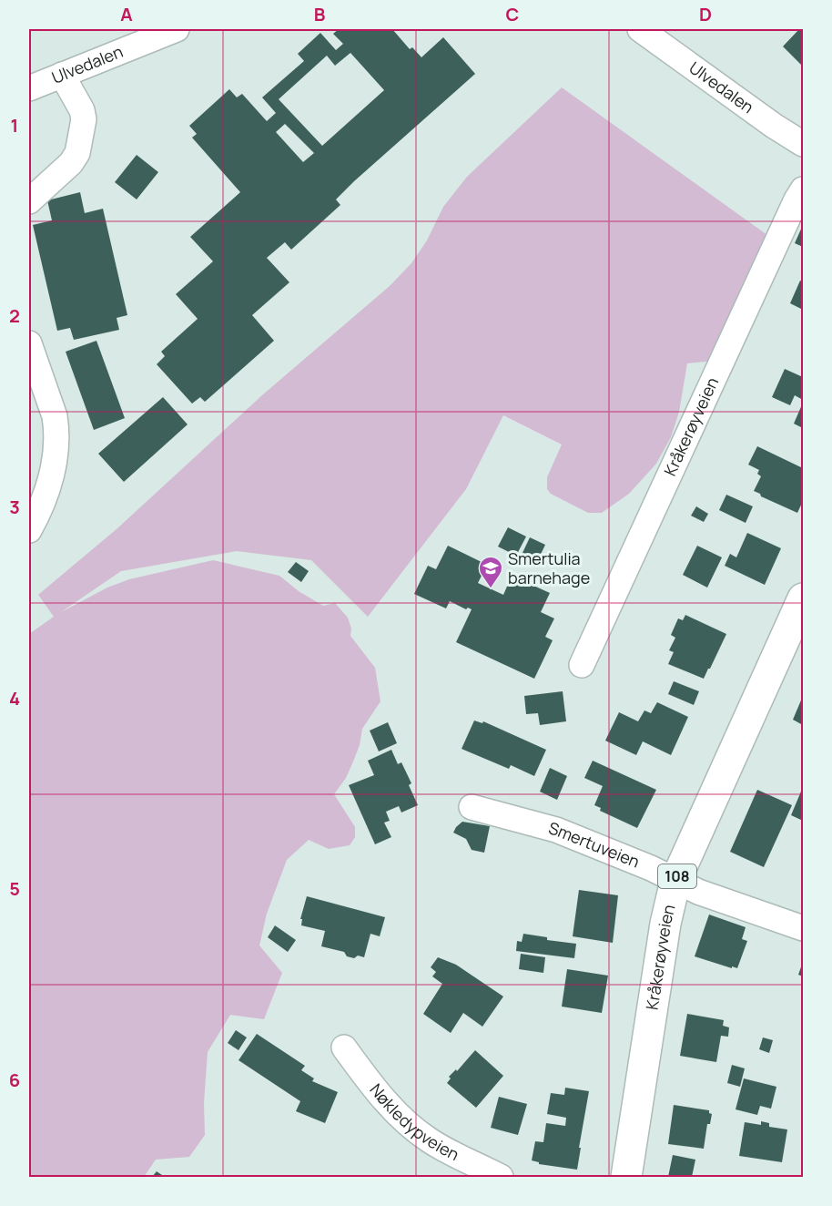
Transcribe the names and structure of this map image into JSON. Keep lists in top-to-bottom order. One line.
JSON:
{"streets":{"main road":["Kråkerøyveien","108"],"street":["Ulvedalen","Smertuveien","Nøkledypveien"]},"crossings":[["Kråkerøyveien","Smertuveien"]],"places":{"school or university":["Smertulia barnehage"]},"grid":{"columns":["A","B","C","D"],"rows":["1","2","3","4","5","6"]}}
